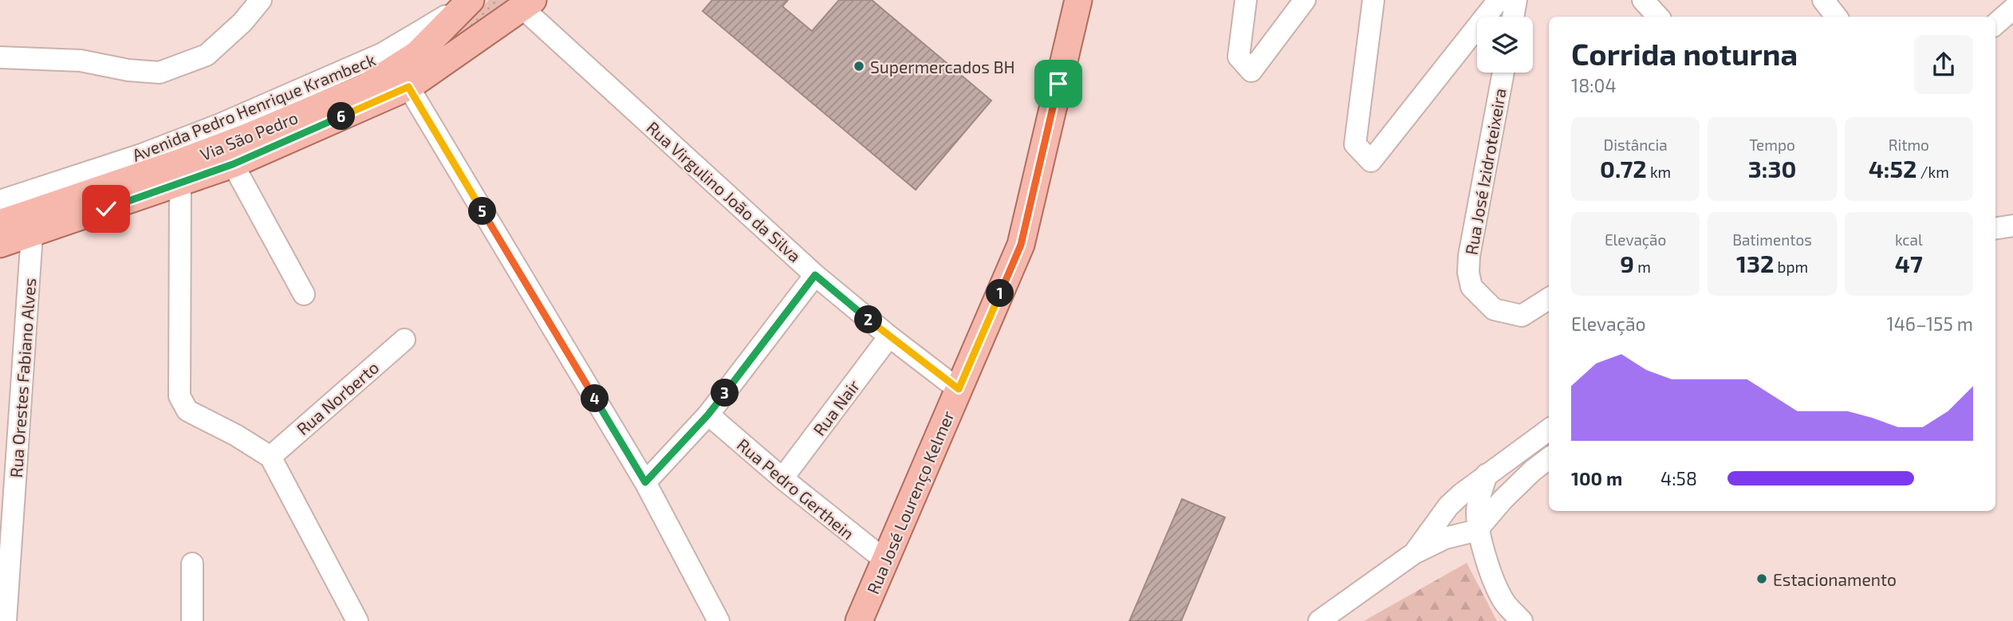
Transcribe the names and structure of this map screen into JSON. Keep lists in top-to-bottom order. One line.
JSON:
{"streets":{"main road":["Via São Pedro","Rua José Lourenço Kelmer"],"street":["Avenida Pedro Henrique Krambeck","Rua José Izidroteixeira","Rua Virgulino João da Silva","Rua Orestes Fabiano Alves","Rua Norberto","Rua Nair","Rua Pedro Gerthein"]},"crossings":[["Avenida Pedro Henrique Krambeck","Via São Pedro"],["Rua Virgulino João da Silva","Rua Nair"],["Rua Virgulino João da Silva","Rua José Lourenço Kelmer"],["Rua Nair","Rua Pedro Gerthein"],["Rua Pedro Gerthein","Rua José Lourenço Kelmer"]],"places":["Supermercados BH","Estacionamento"],"page":{"heading":["Corrida noturna","18:04"],"pins":["6","5","1","2","3","4"],"stats":[["Distância","0.72 km"],["Tempo","3:30"],["Ritmo","4:52 /km"],["Elevação","9 m"],["Batimentos","132 bpm"],["kcal","47"]],"chart":["Elevação","146–155 m"],"list":[{"name":"100 m","note":"4:58"}]}}
